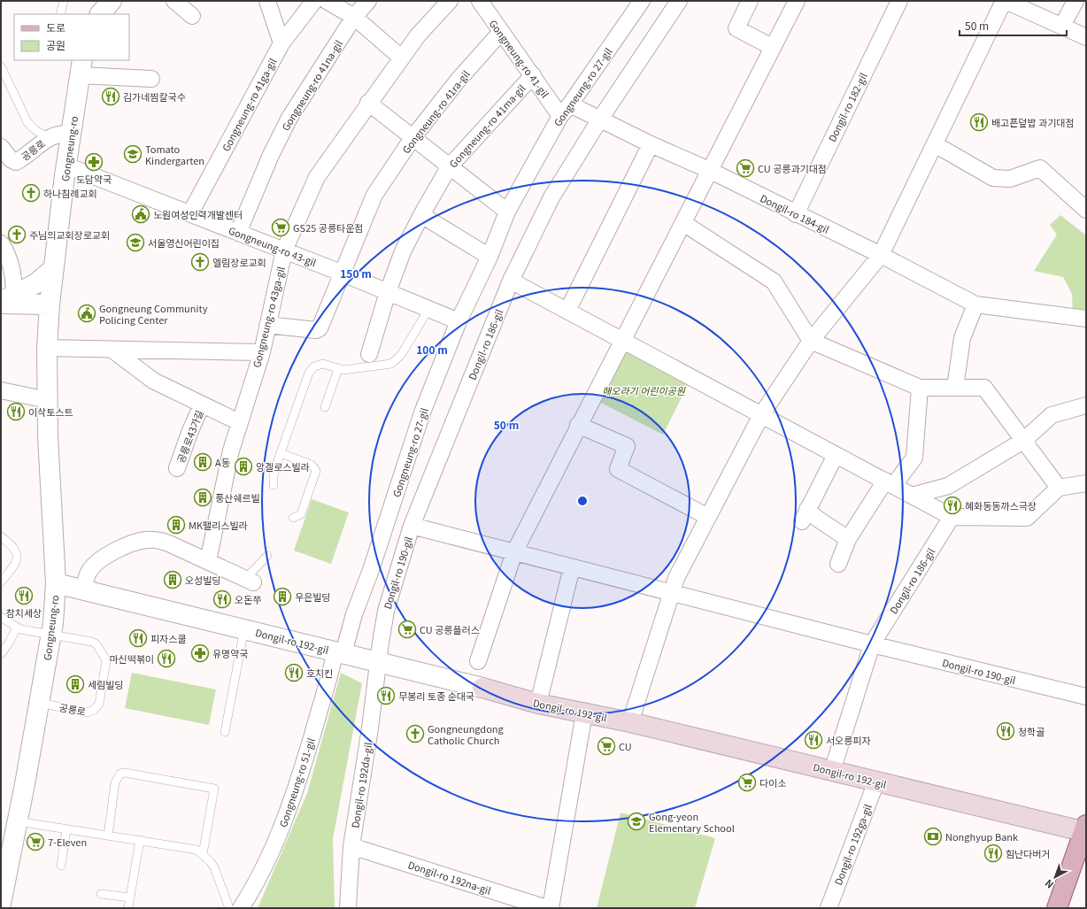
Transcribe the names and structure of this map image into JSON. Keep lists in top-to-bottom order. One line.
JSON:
{"streets":{"main road":["Dongil-ro 192-gil"],"street":["Gongneung-ro 41-gil","Gongneung-ro 41na-gil","Gongneung-ro 27-gil","Gongneung-ro 41ga-gil","Dongil-ro 182-gil","Gongneung-ro 41ra-gil","Gongneung-ro 41ma-gil","Gongneung-ro","공릉로","Dongil-ro 184-gil","Gongneung-ro 43-gil","Gongneung-ro 43ga-gil","Dongil-ro 186-gil","공릉로43가길","Dongil-ro 190-gil","Gongneung-ro 51-gil","Dongil-ro 192da-gil","Dongil-ro 192ga-gil","Dongil-ro 192na-gil"]},"crossings":[["Gongneung-ro 41-gil","Gongneung-ro 27-gil"],["Gongneung-ro 41-gil","Gongneung-ro 41ra-gil"],["Gongneung-ro 41-gil","Gongneung-ro 41ma-gil"],["Gongneung-ro 41-gil","Dongil-ro 184-gil"],["Gongneung-ro 41na-gil","Gongneung-ro 43-gil"],["Gongneung-ro 27-gil","Dongil-ro 184-gil"],["Gongneung-ro 27-gil","Gongneung-ro 43-gil"],["Gongneung-ro 27-gil","Dongil-ro 192-gil"],["Gongneung-ro 27-gil","Gongneung-ro 51-gil"],["Gongneung-ro 41ga-gil","Gongneung-ro 43-gil"],["Dongil-ro 182-gil","Dongil-ro 184-gil"],["Gongneung-ro 41ra-gil","Gongneung-ro 43-gil"],["Gongneung-ro 41ma-gil","Gongneung-ro 43-gil"],["Gongneung-ro","공릉로"],["Gongneung-ro","Gongneung-ro 43-gil"],["Gongneung-ro","Dongil-ro 192-gil"],["Gongneung-ro 43-gil","Gongneung-ro 43ga-gil"],["Dongil-ro 186-gil","Dongil-ro 190-gil"],["Dongil-ro 190-gil","Dongil-ro 192-gil"],["Dongil-ro 190-gil","Dongil-ro 192da-gil"],["Dongil-ro 192-gil","Gongneung-ro 51-gil"],["Dongil-ro 192-gil","Dongil-ro 192da-gil"],["Dongil-ro 192-gil","Dongil-ro 192ga-gil"],["Dongil-ro 192da-gil","Dongil-ro 192na-gil"]],"parks":["해오라기 어린이공원"],"places":{"restaurant":["김가네찜칼국수","배고픈덮밥 과기대점","이삭토스트","혜화동동까스극장","참치세상","오돈쭈","피자스쿨","마신떡볶이","호치킨","무봉리 토종 순대국","청학골","서오릉피자","힘난다버거"],"school or university":["Tomato Kindergarten","서울영신어린이집","Gong-yeon Elementary School"],"pharmacy":["도담약국","유명약국"],"supermarket":["CU 공릉과기대점","GS25 공릉타운점","CU 공릉플러스","CU","다이소","7-Eleven"],"church":["하나침례교회","주님의교회장로교회","엘림장로교회","Gongneungdong Catholic Church"],"public building":["노원여성인력개발센터","Gongneung Community Policing Center"],"building":["A동","앙겔로스빌라","풍산쉐르빌","MK팰리스빌라","오성빌딩","우은빌딩","세림빌딩"],"bank":["Nonghyup Bank"]},"legend":["도로","공원"],"scale_bar":"50 m","north":"bottom left","rings":["150 m","100 m","50 m"]}
